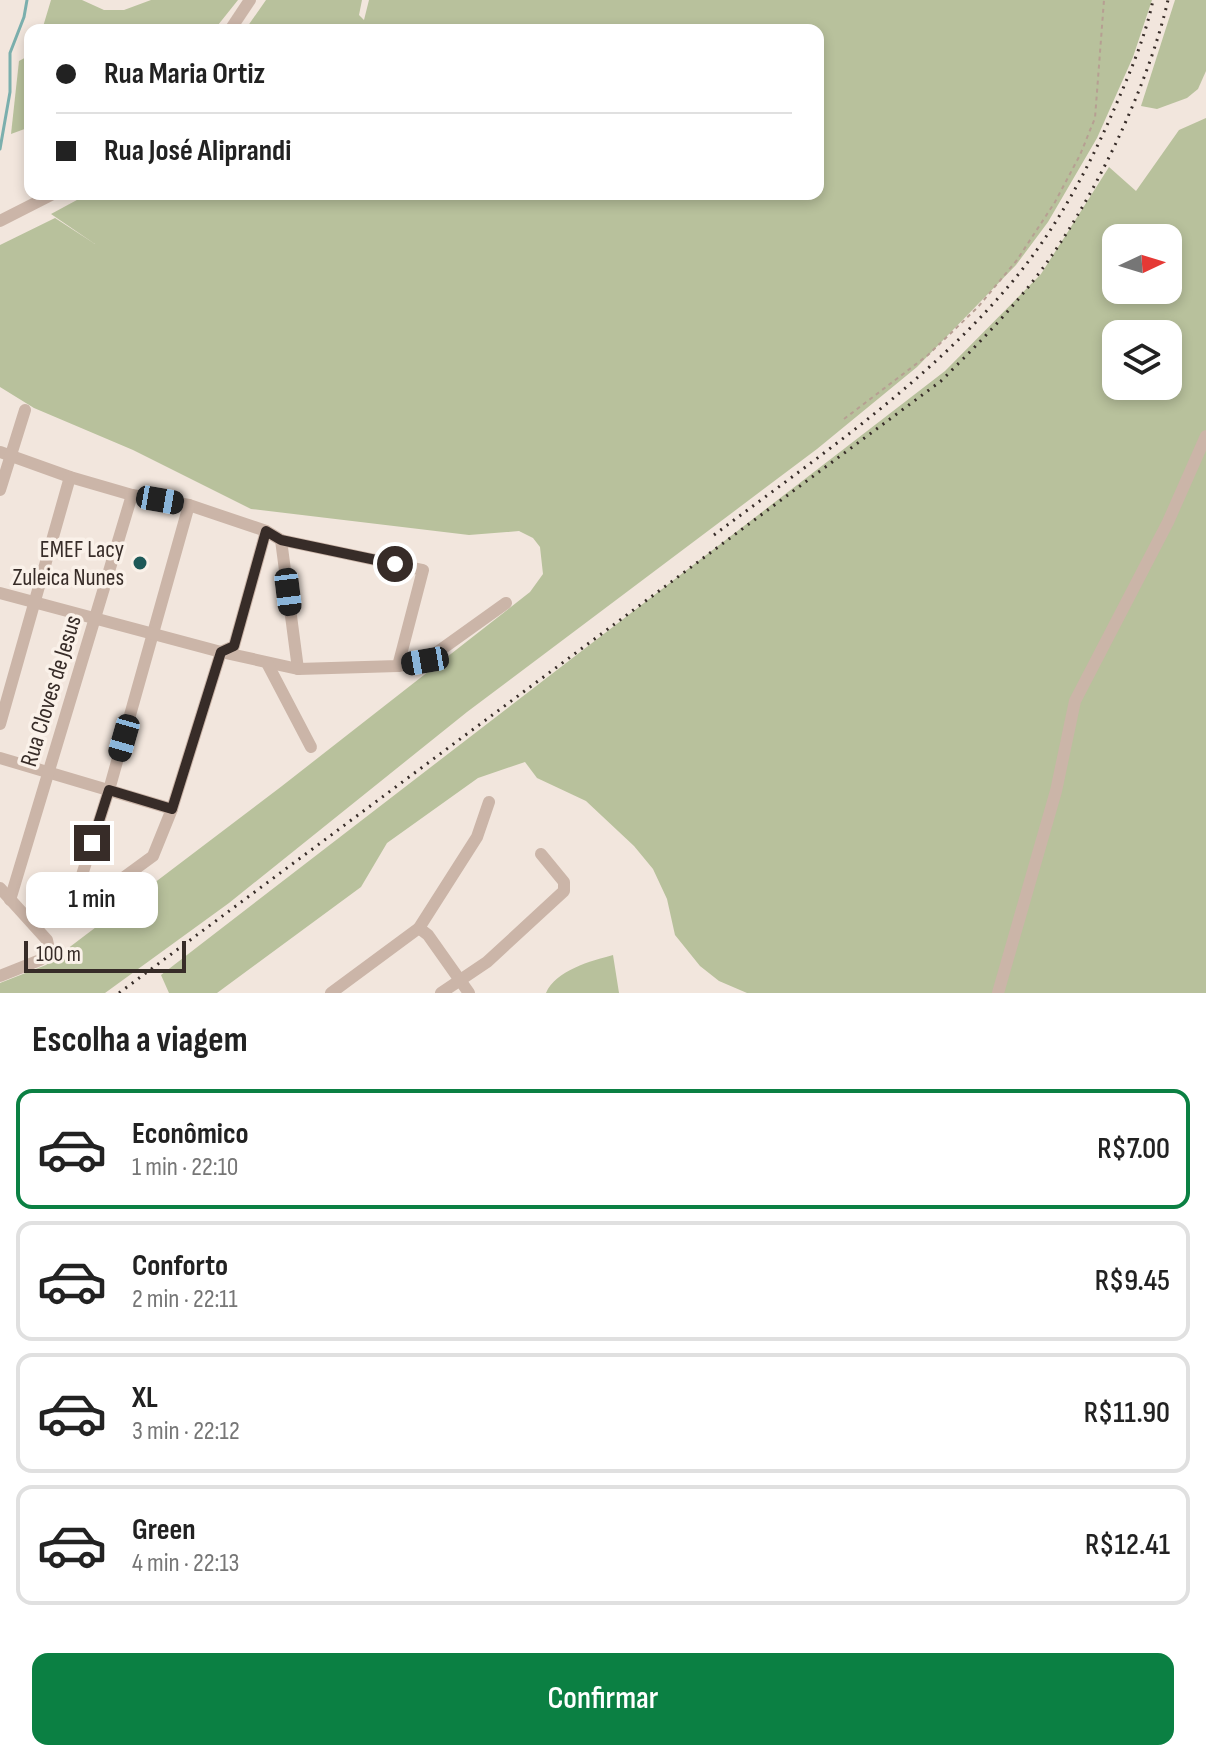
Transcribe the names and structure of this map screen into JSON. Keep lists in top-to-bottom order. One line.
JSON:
{"streets":{"street":["Rua Cloves de Jesus"]},"places":["EMEF Lacy Zuleica Nunes"],"scale_bar":"100 m","north":"right","page":{"banner":["Rua Maria Ortiz","Rua José Aliprandi"],"bubble":"1 min","scale":"100 m","heading":"Escolha a viagem","list":[{"name":"Econômico","note":"1 min · 22:10","value":"R$7.00"},{"name":"Conforto","note":"2 min · 22:11","value":"R$9.45"},{"name":"XL","note":"3 min · 22:12","value":"R$11.90"},{"name":"Green","note":"4 min · 22:13","value":"R$12.41"}],"buttons":"Confirmar"}}
